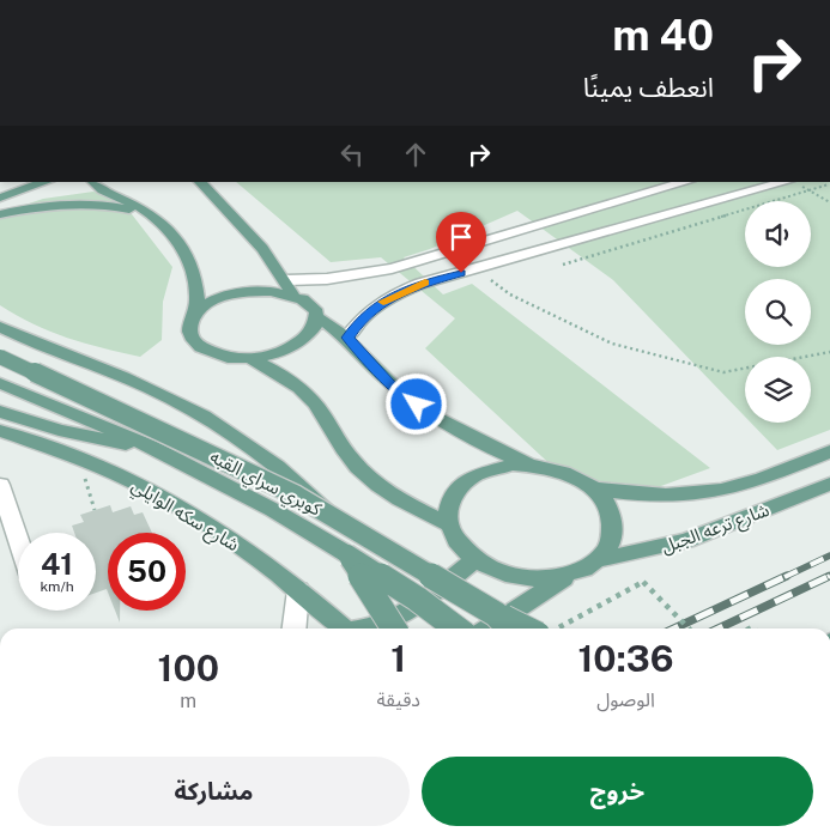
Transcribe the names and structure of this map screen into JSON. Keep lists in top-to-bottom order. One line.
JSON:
{"streets":{"main road":["كوبري سراي القبه","شارع سكه الوايلي","شارع ترعه الجبل"]},"page":{"turn":["40 m","انعطف يمينًا"],"speed":"41 km/h","limit":"50","eta":["10:36","الوصول","1","دقيقة","100","m"],"buttons":["خروج","مشاركة"]}}
